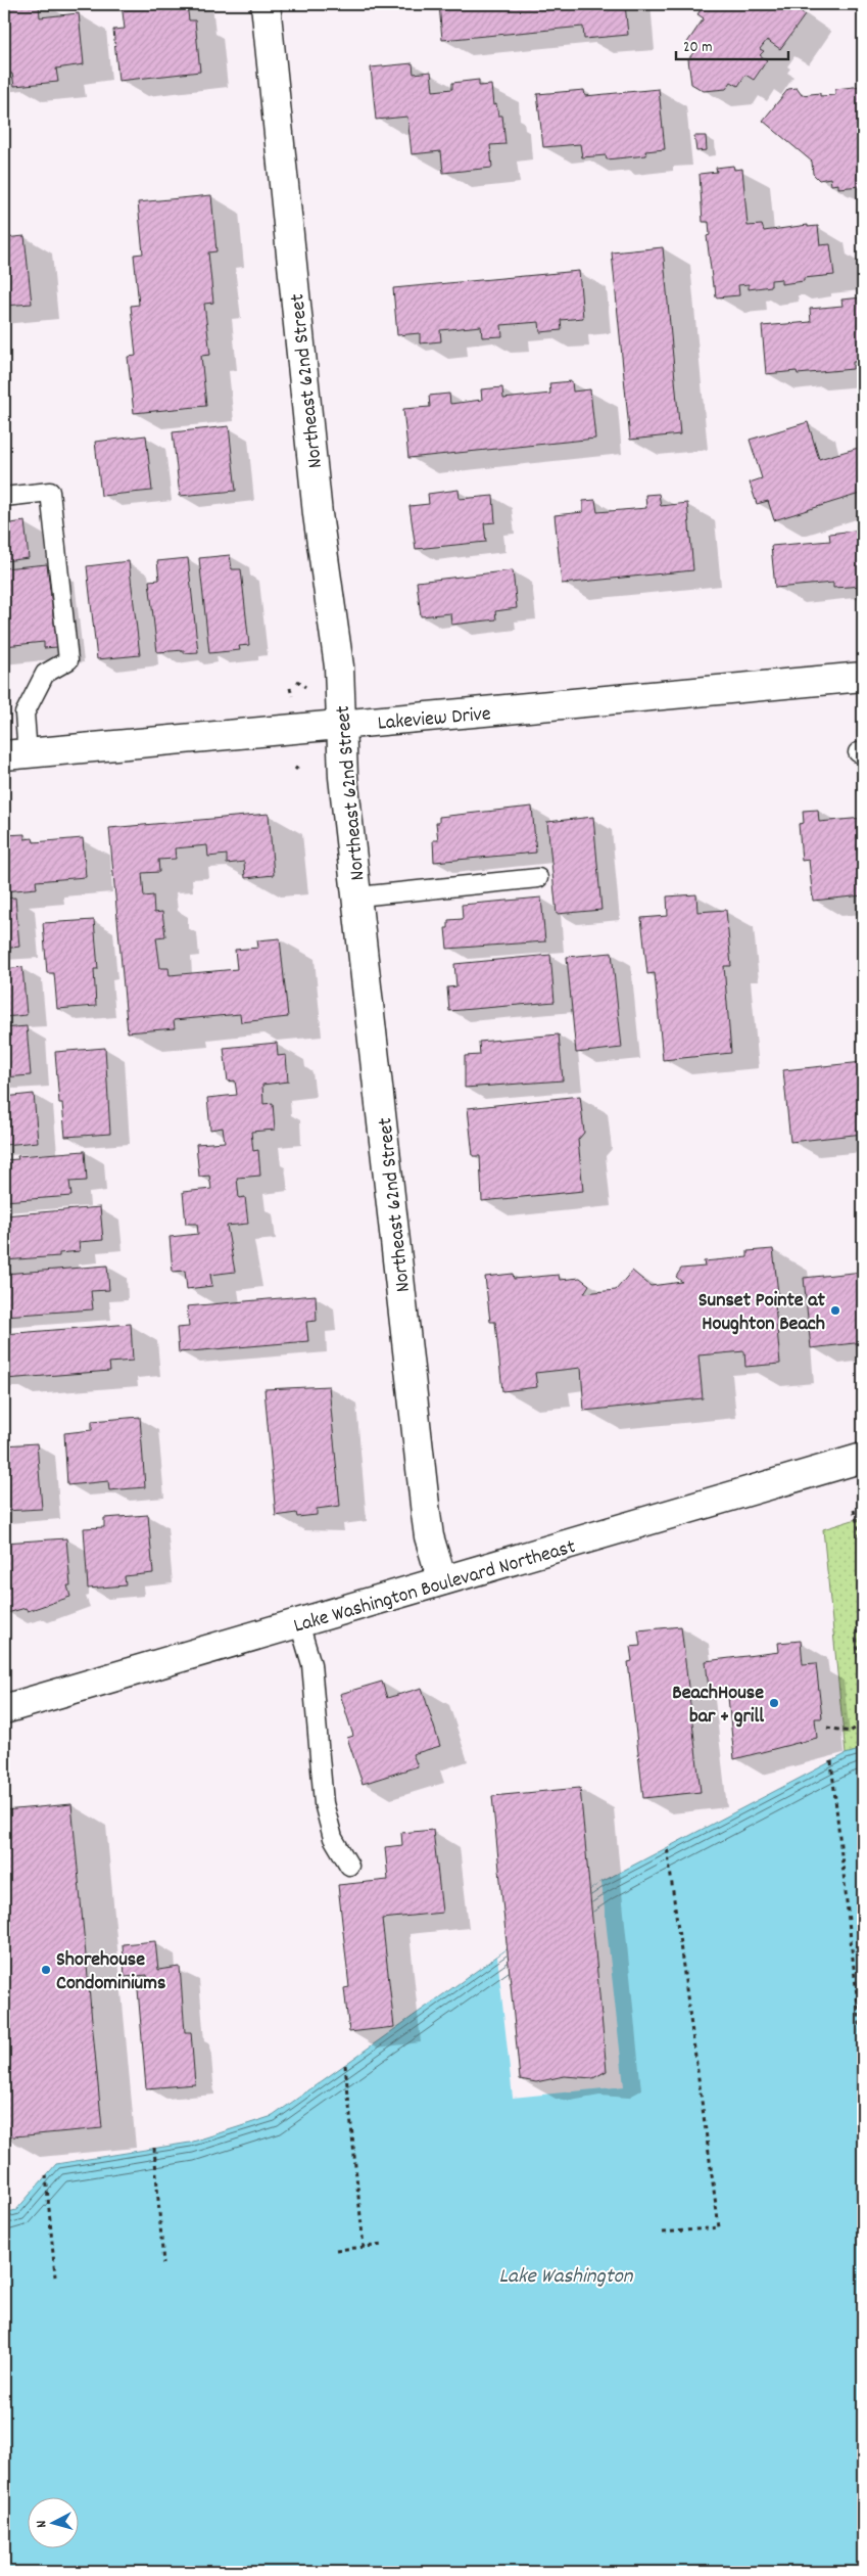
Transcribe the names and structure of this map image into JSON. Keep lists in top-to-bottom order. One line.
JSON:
{"streets":{"street":["Northeast 62nd Street","Lakeview Drive","Lake Washington Boulevard Northeast"]},"crossings":[["Northeast 62nd Street","Lakeview Drive"],["Northeast 62nd Street","Lake Washington Boulevard Northeast"]],"water":["Lake Washington"],"places":["Sunset Pointe at Houghton Beach","BeachHouse bar + grill","Shorehouse Condominiums"],"scale_bar":"20 m","north":"left"}
